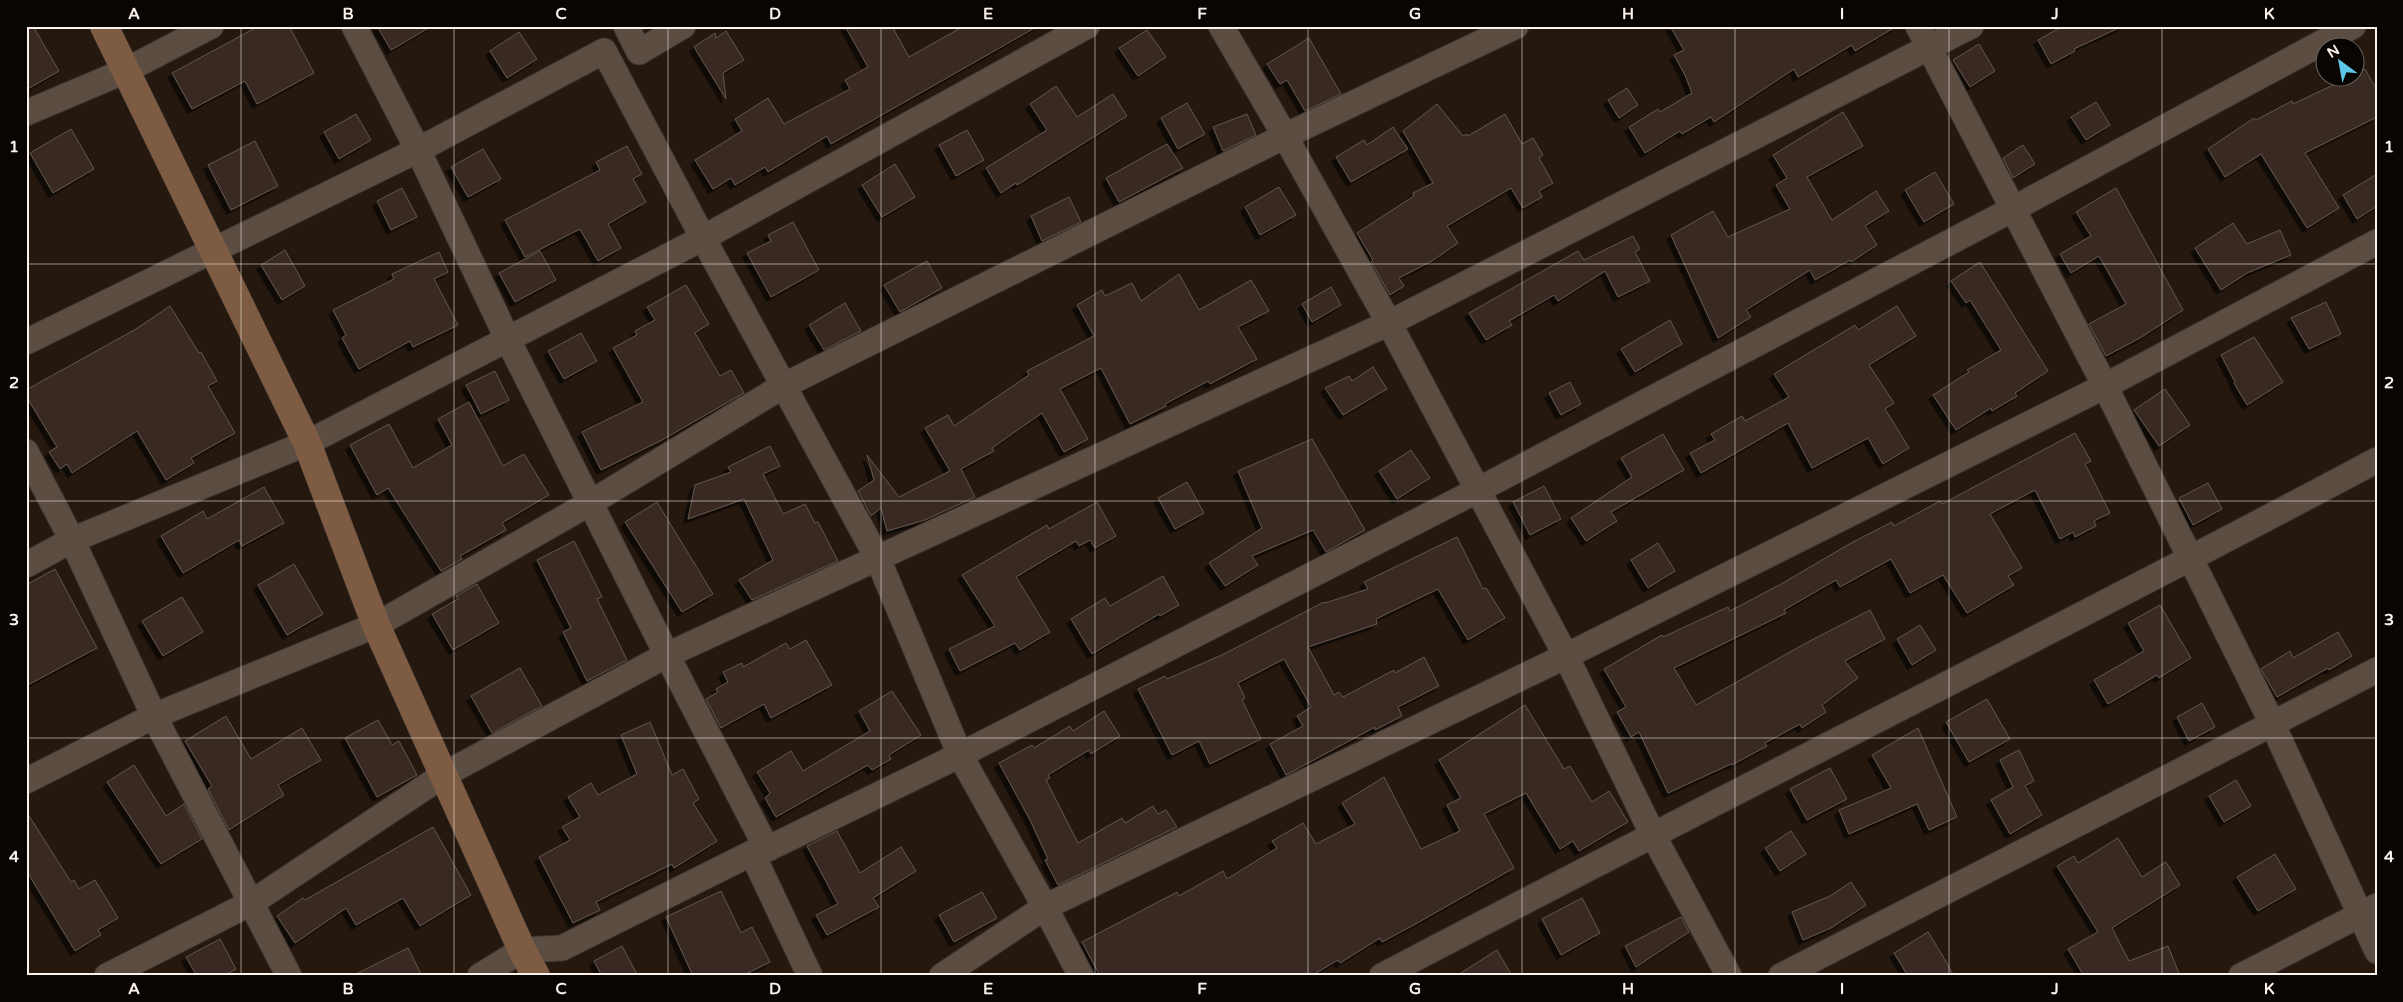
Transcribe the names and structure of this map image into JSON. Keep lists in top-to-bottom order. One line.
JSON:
{"north":"top left","grid":{"columns":["A","B","C","D","E","F","G","H","I","J","K"],"rows":["1","2","3","4"]}}
